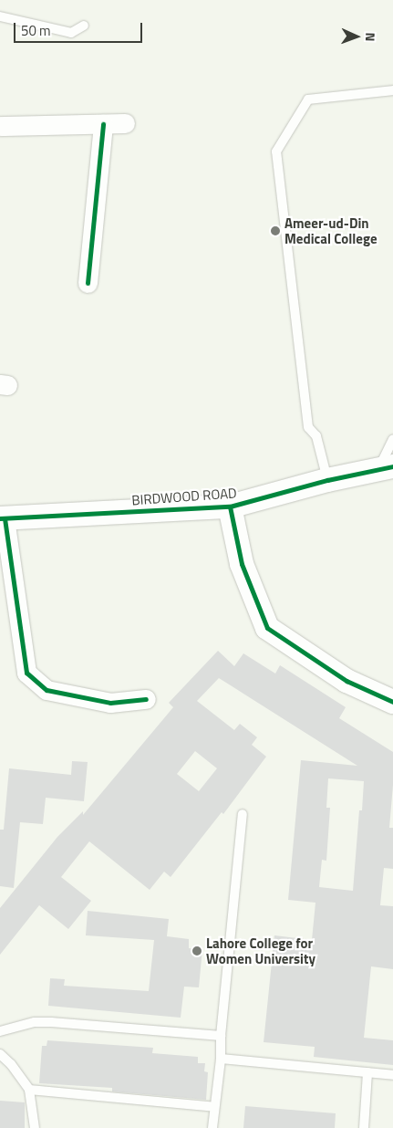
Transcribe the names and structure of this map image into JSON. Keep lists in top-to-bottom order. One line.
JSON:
{"streets":{"street":["BIRDWOOD ROAD"]},"places":["Ameer-ud-Din Medical College","Lahore College for Women University"],"scale_bar":"50 m","north":"right"}
